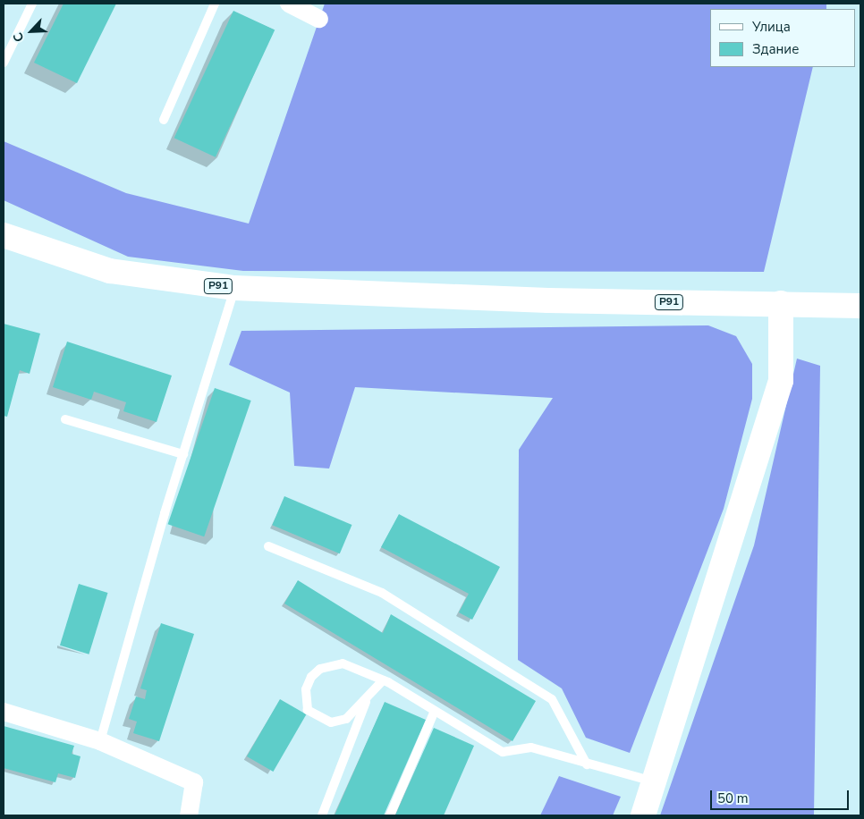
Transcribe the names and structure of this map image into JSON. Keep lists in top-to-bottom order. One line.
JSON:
{"streets":{"main road":["Р91"]},"legend":["Улица","Здание"],"scale_bar":"50 m","north":"bottom left"}
